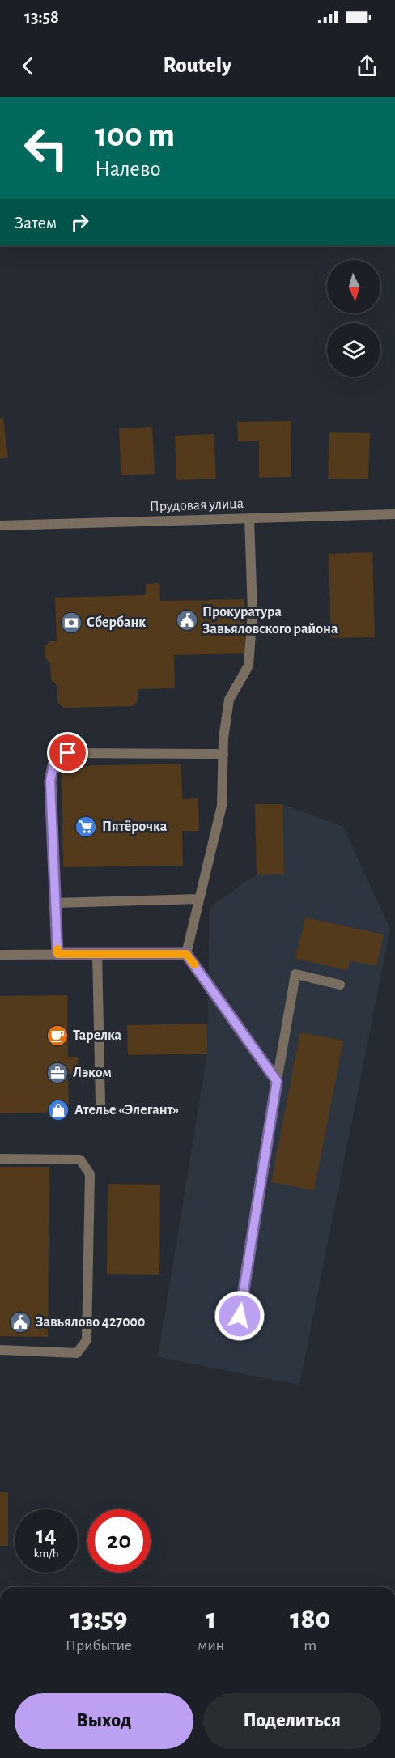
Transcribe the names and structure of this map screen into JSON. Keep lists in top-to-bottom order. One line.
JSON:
{"streets":{"street":["Прудовая улица"]},"places":{"public building":["Прокуратура Завьяловского района","Завьялово 427000"],"bank":["Сбербанк"],"supermarket":["Пятёрочка"],"cafe":["Тарелка"],"office":["Лэком"],"shop":["Ателье «Элегант»"]},"north":"bottom","page":{"status":"13:58","header":"Routely","turn":["100 m","Налево"],"then":"Затем","speed":"14 km/h","limit":"20","eta":["13:59","Прибытие","1","мин","180","m"],"buttons":["Выход","Поделиться"]}}
